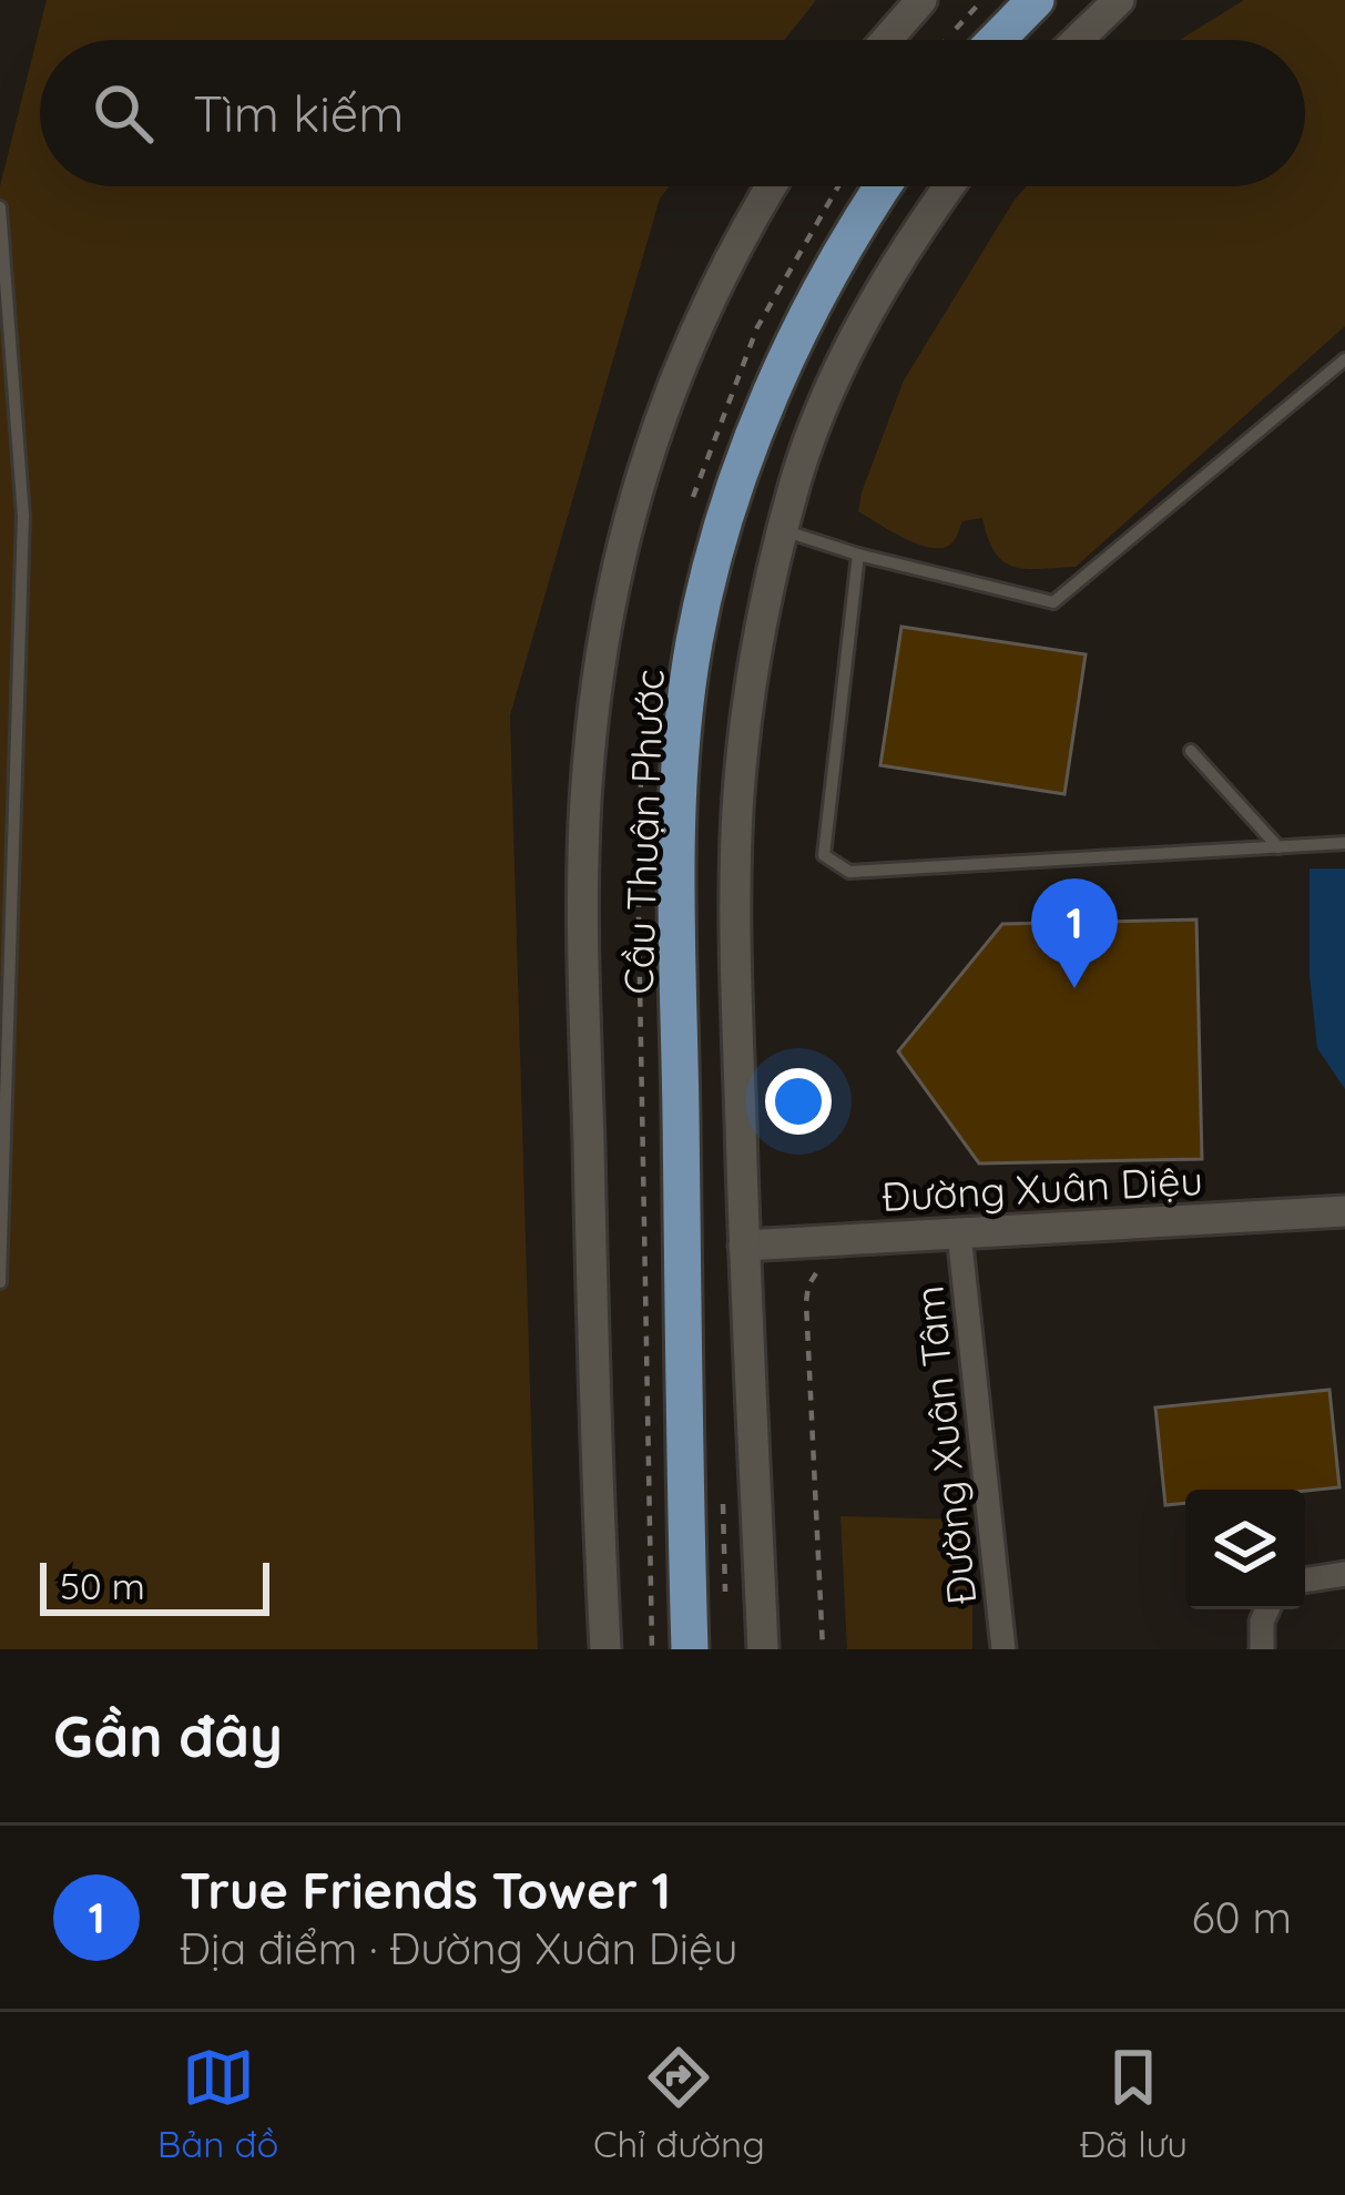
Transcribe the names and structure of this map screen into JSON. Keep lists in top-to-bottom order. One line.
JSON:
{"streets":{"main road":["Cầu Thuận Phước"],"street":["Đường Xuân Diệu","Đường Xuân Tâm"]},"crossings":[["Đường Xuân Diệu","Đường Xuân Tâm"]],"scale_bar":"50 m","page":{"search":"Tìm kiếm","pins":"1","scale":"50 m","heading":"Gần đây","list":[{"mark":"1","name":"True Friends Tower 1","note":"Địa điểm · Đường Xuân Diệu","value":"60 m"}],"nav":["Bản đồ","Chỉ đường","Đã lưu"]}}
